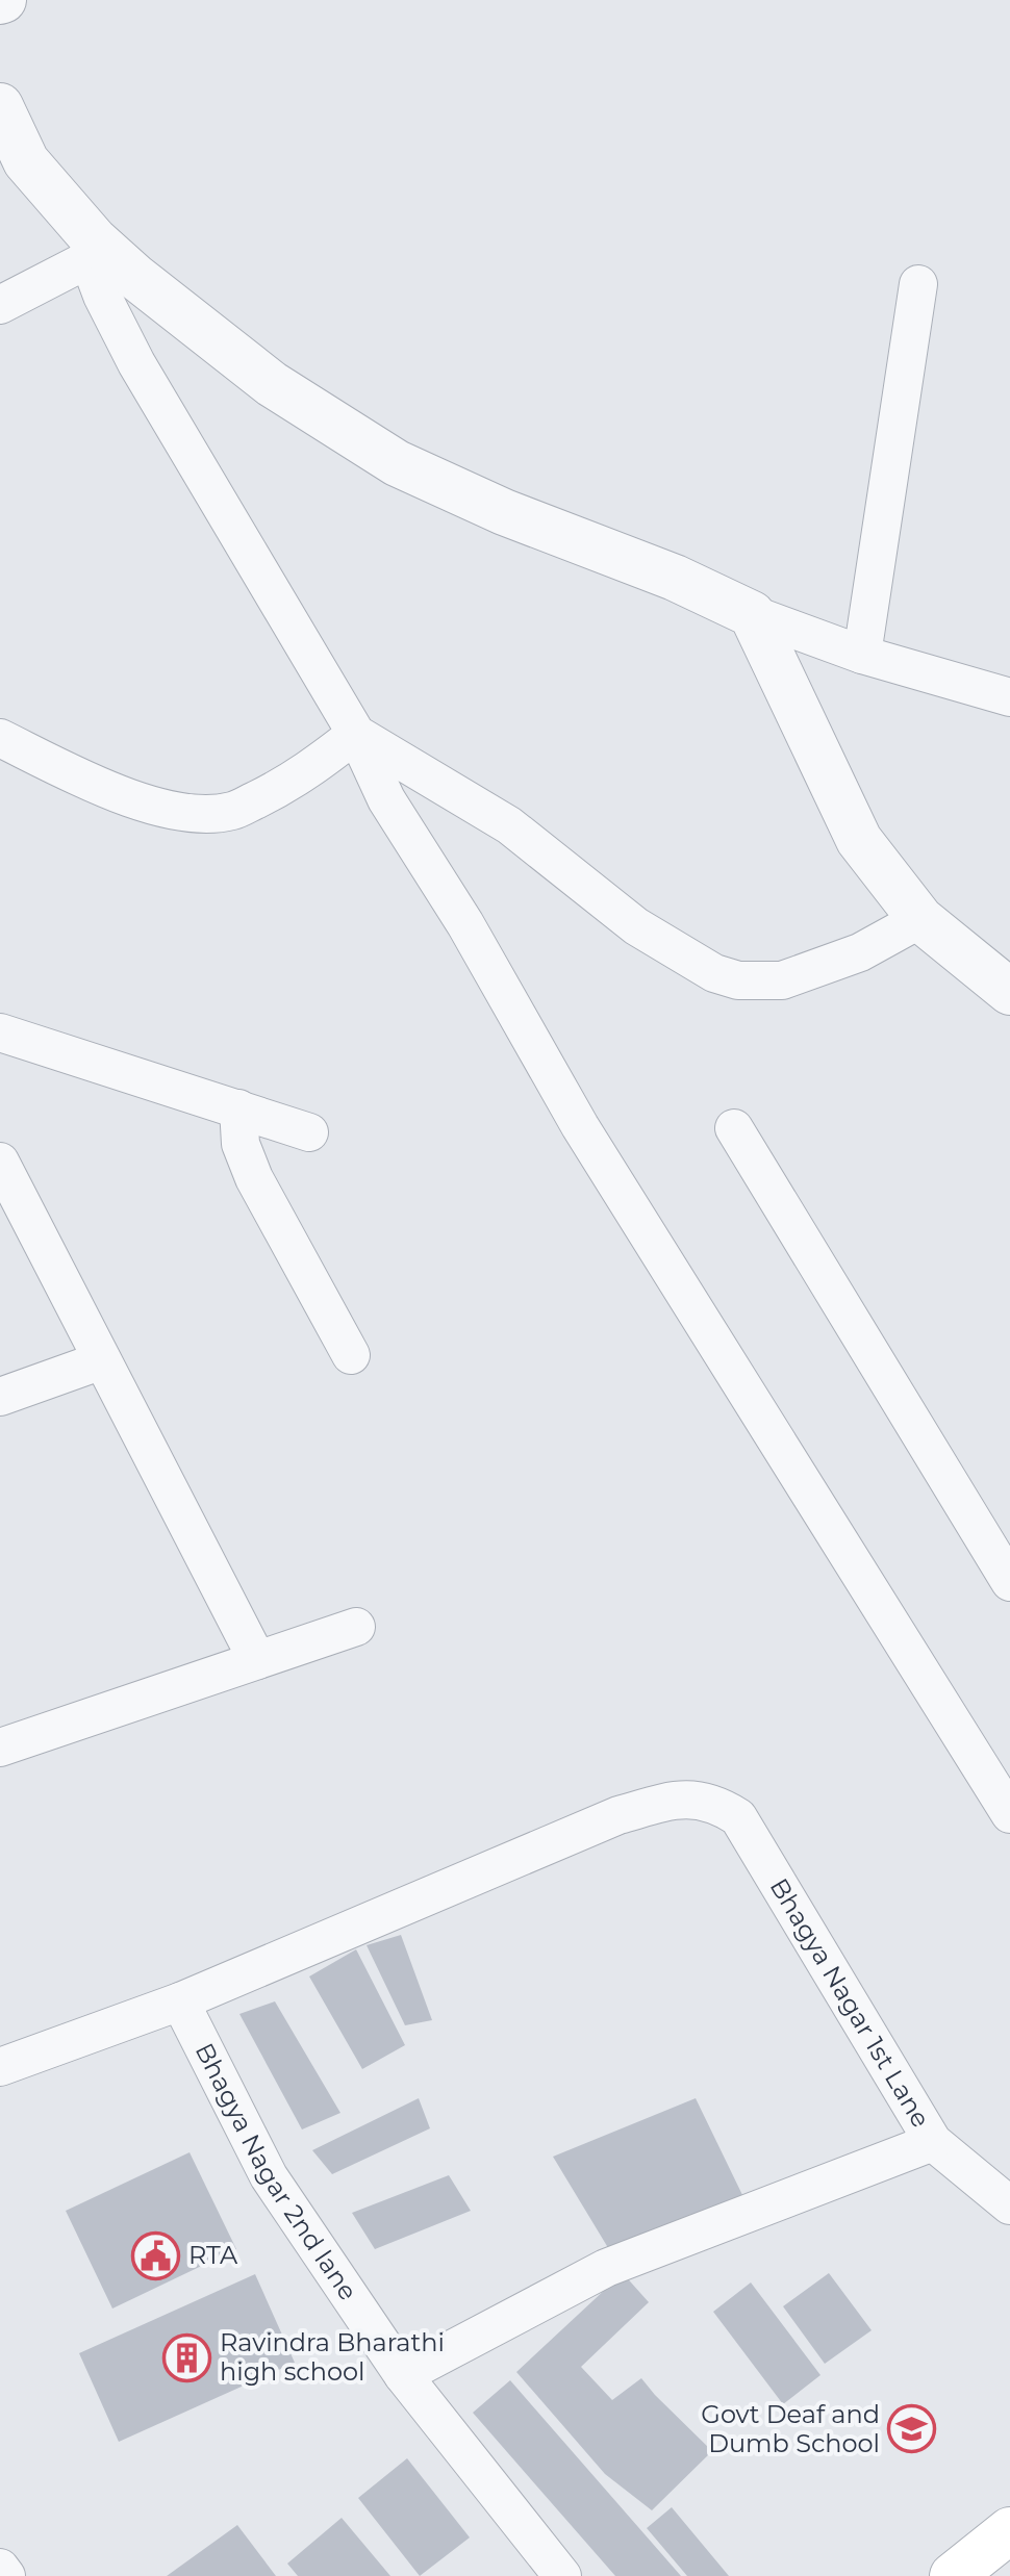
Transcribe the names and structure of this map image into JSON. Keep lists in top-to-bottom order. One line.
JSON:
{"streets":{"street":["Bhagya Nagar 1st Lane","Bhagya Nagar 2nd lane"]},"crossings":[["Bhagya Nagar 1st Lane","Bhagya Nagar 2nd lane"]],"places":{"public building":["RTA"],"building":["Ravindra Bharathi high school"],"school or university":["Govt Deaf and Dumb School"]}}
